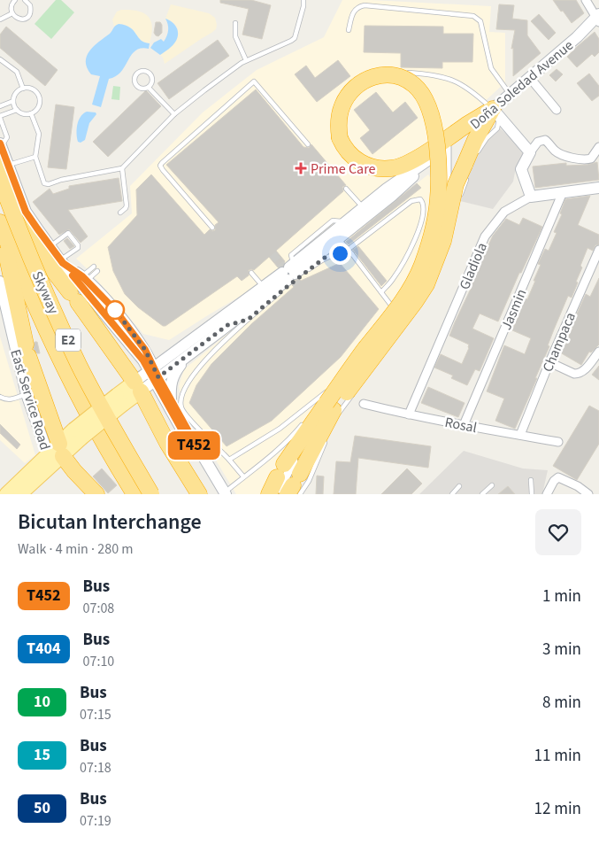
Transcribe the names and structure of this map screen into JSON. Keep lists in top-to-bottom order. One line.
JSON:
{"streets":{"highway":["Skyway","E2"],"main road":["Doña Soledad Avenue","Gladiola","East Service Road"],"street":["Jasmin","Champaca","Rosal"]},"crossings":[["Gladiola","Jasmin"],["Gladiola","Rosal"],["Skyway","E2"],["Jasmin","Rosal"],["Champaca","Rosal"]],"places":{"health":["Prime Care"]},"lines":["bus line T452"],"page":{"on_map":"T452","heading":["Bicutan Interchange","Walk · 4 min · 280 m"],"list":[{"mark":"T452","name":"Bus","note":"07:08","value":"1 min"},{"mark":"T404","name":"Bus","note":"07:10","value":"3 min"},{"mark":"10","name":"Bus","note":"07:15","value":"8 min"},{"mark":"15","name":"Bus","note":"07:18","value":"11 min"},{"mark":"50","name":"Bus","note":"07:19","value":"12 min"}]}}
